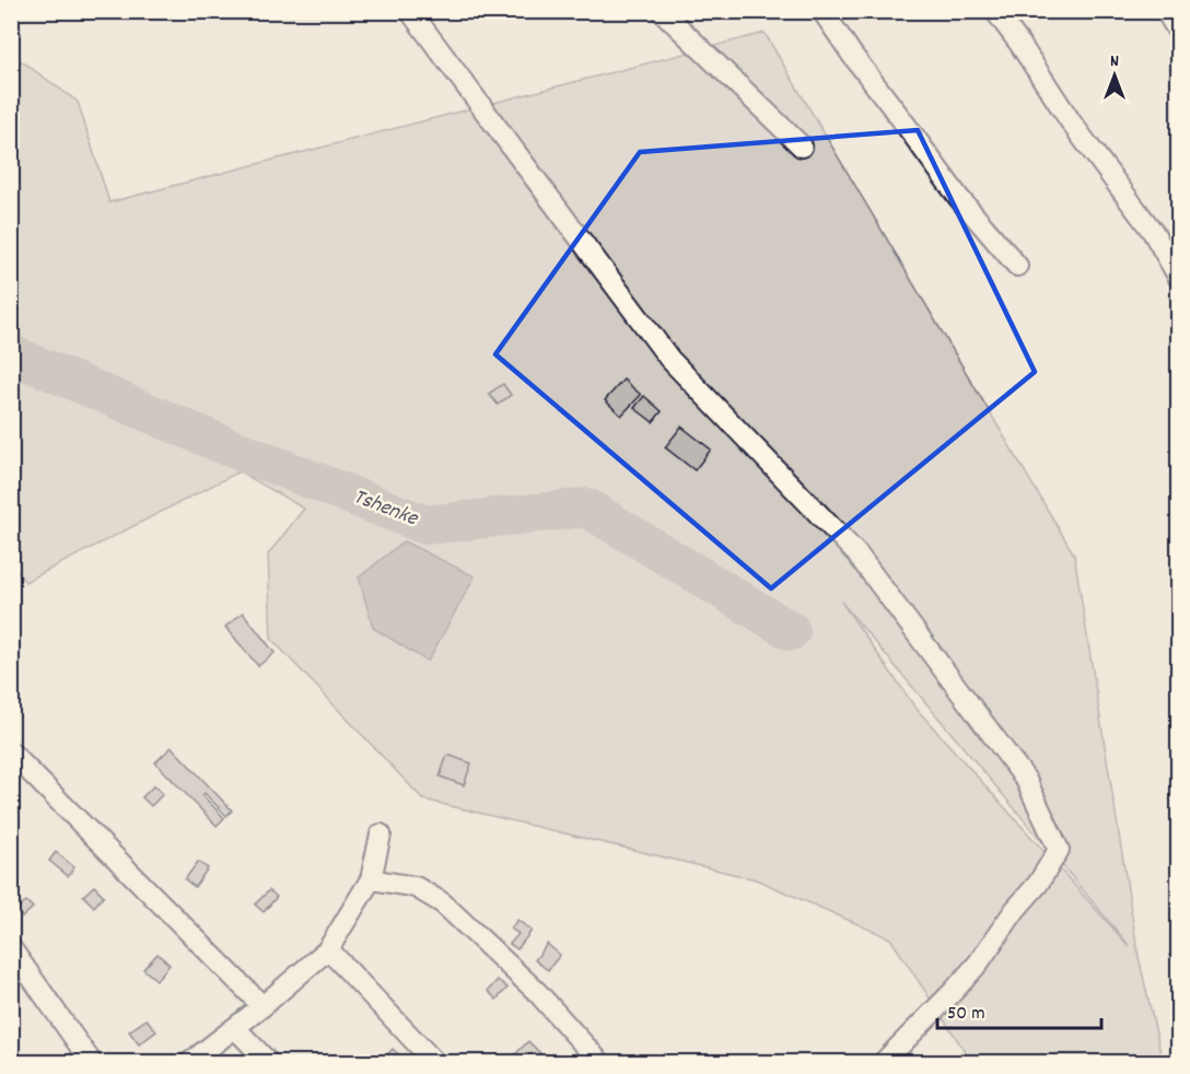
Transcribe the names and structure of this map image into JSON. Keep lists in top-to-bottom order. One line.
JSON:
{"water":["Tshenke"],"scale_bar":"50 m","north":"top"}
